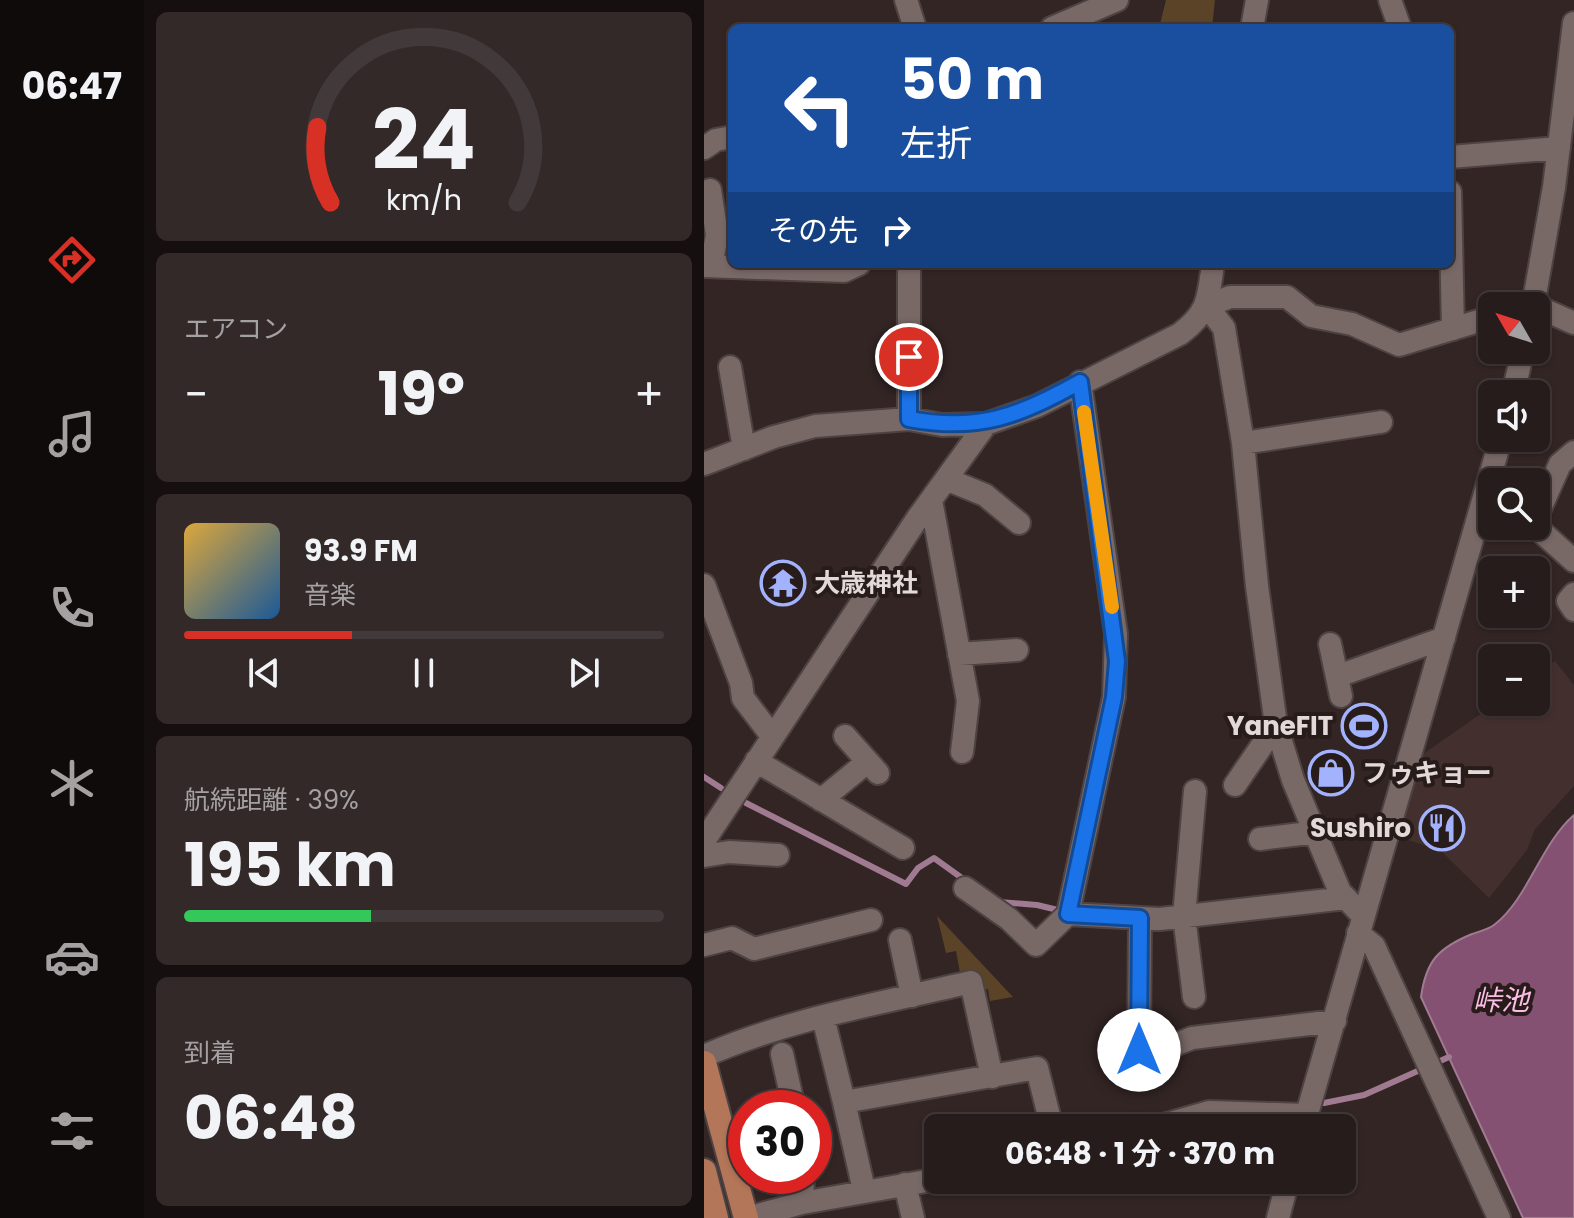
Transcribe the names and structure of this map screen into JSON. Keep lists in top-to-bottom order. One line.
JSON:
{"water":["峠池"],"places":{"temple":["大歳神社"],"sports":["YaneFIT"],"shop":["フゥキョー"],"restaurant":["Sushiro"]},"north":"top left","page":{"tabs":"06:47","turn":["50 m","左折"],"then":"その先","tile":["エアコン",["航続距離 · 39%","195 km"],["到着","06:48"]],"map_buttons":["+","−"],"heat":["−","19°","+"],"song":["93.9 FM","音楽"],"limit":"30","trip":"06:48 · 1 分 · 370 m","gauge":["24","km/h"]}}
